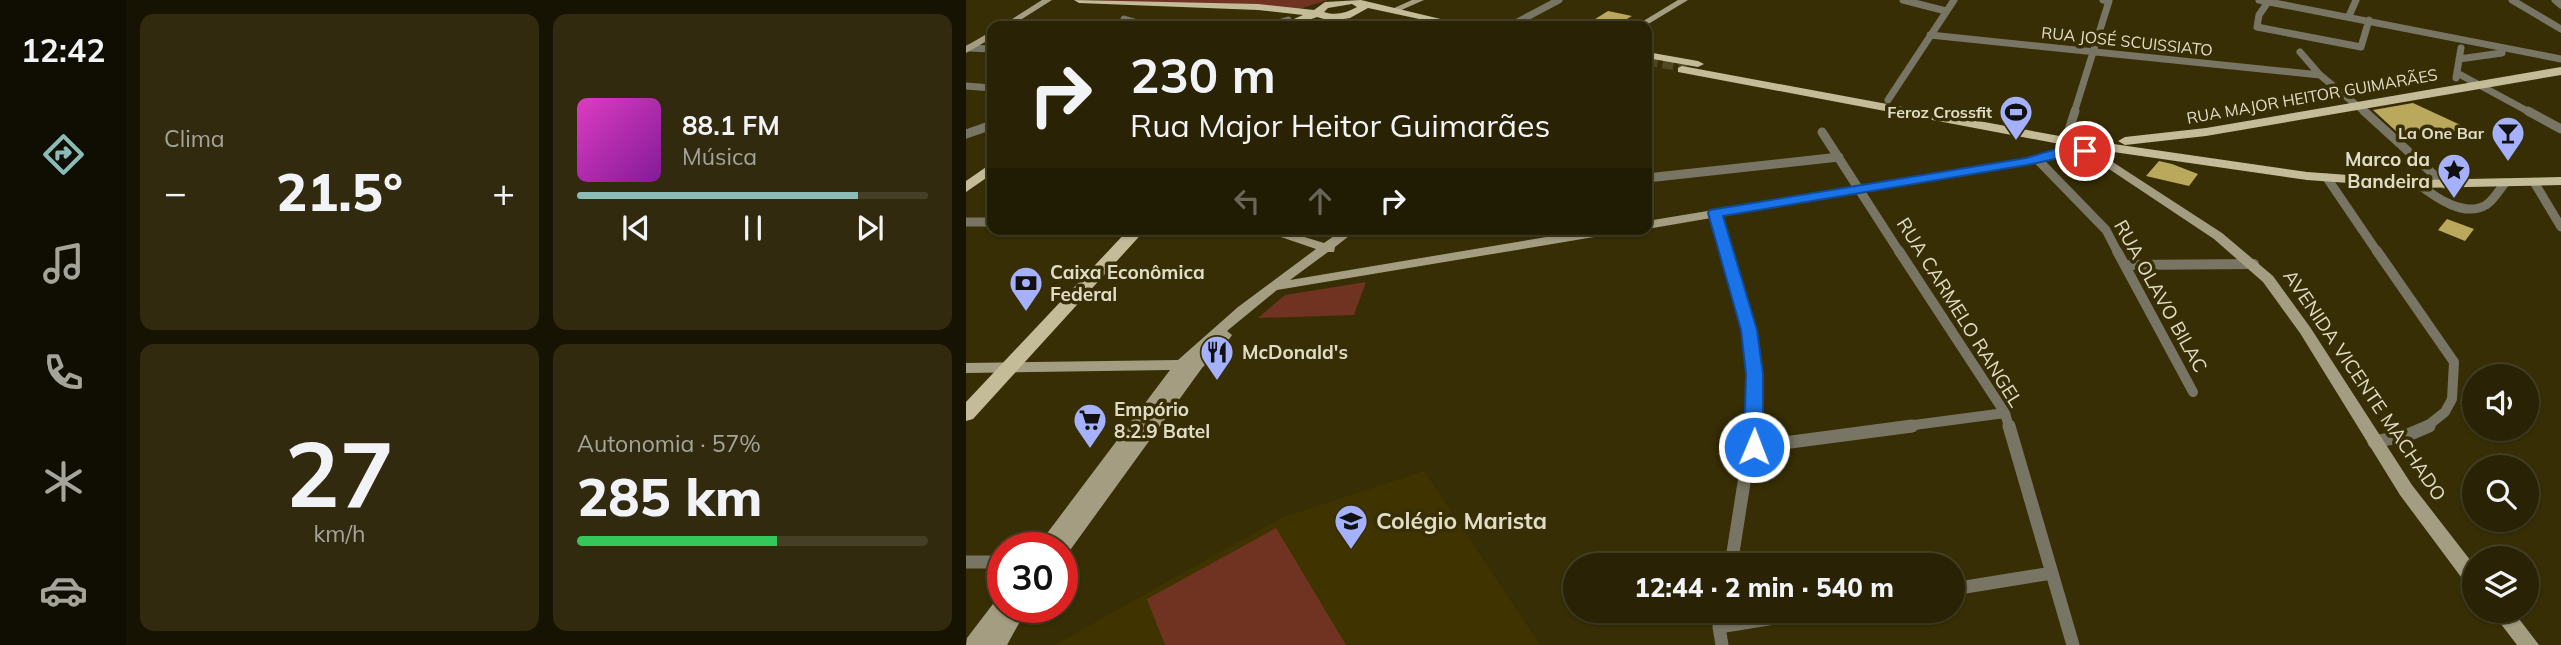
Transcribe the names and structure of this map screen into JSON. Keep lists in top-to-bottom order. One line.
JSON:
{"streets":{"main road":["RUA MAJOR HEITOR GUIMARÃES"],"street":["RUA JOSÉ SCUISSIATO","RUA OLAVO BILAC","RUA CARMELO RANGEL","AVENIDA VICENTE MACHADO"]},"crossings":[["RUA MAJOR HEITOR GUIMARÃES","RUA OLAVO BILAC"],["RUA MAJOR HEITOR GUIMARÃES","RUA CARMELO RANGEL"],["RUA MAJOR HEITOR GUIMARÃES","AVENIDA VICENTE MACHADO"]],"places":{"sports":["Feroz Crossfit"],"bar":["La One Bar"],"place":["Marco da Bandeira"],"bank":["Caixa Econômica Federal"],"restaurant":["McDonald's"],"supermarket":["Empório 8.2.9 Batel"],"school or university":["Colégio Marista"]},"page":{"tabs":"12:42","tile":["Clima",["27","km/h"],["Autonomia · 57%","285 km"]],"turn":["230 m","Rua Major Heitor Guimarães"],"song":["88.1 FM","Música"],"heat":["−","21.5°","+"],"limit":"30","trip":"12:44 · 2 min · 540 m"}}
